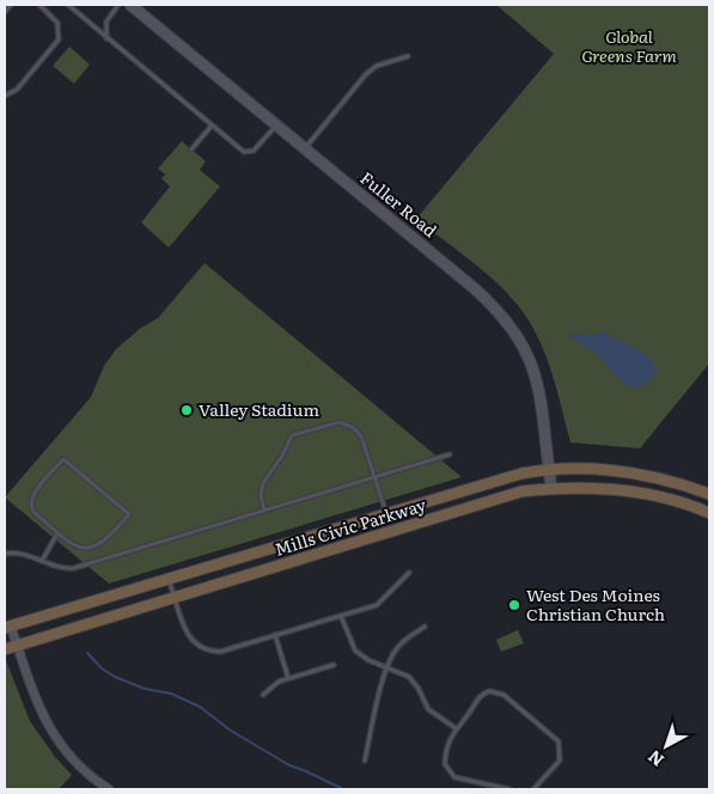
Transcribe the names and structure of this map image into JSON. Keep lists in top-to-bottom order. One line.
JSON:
{"streets":{"main road":["Mills Civic Parkway"],"street":["Fuller Road"]},"crossings":[["Fuller Road","Mills Civic Parkway"]],"parks":["Global Greens Farm"],"places":["Valley Stadium","West Des Moines Christian Church"],"north":"bottom left"}
